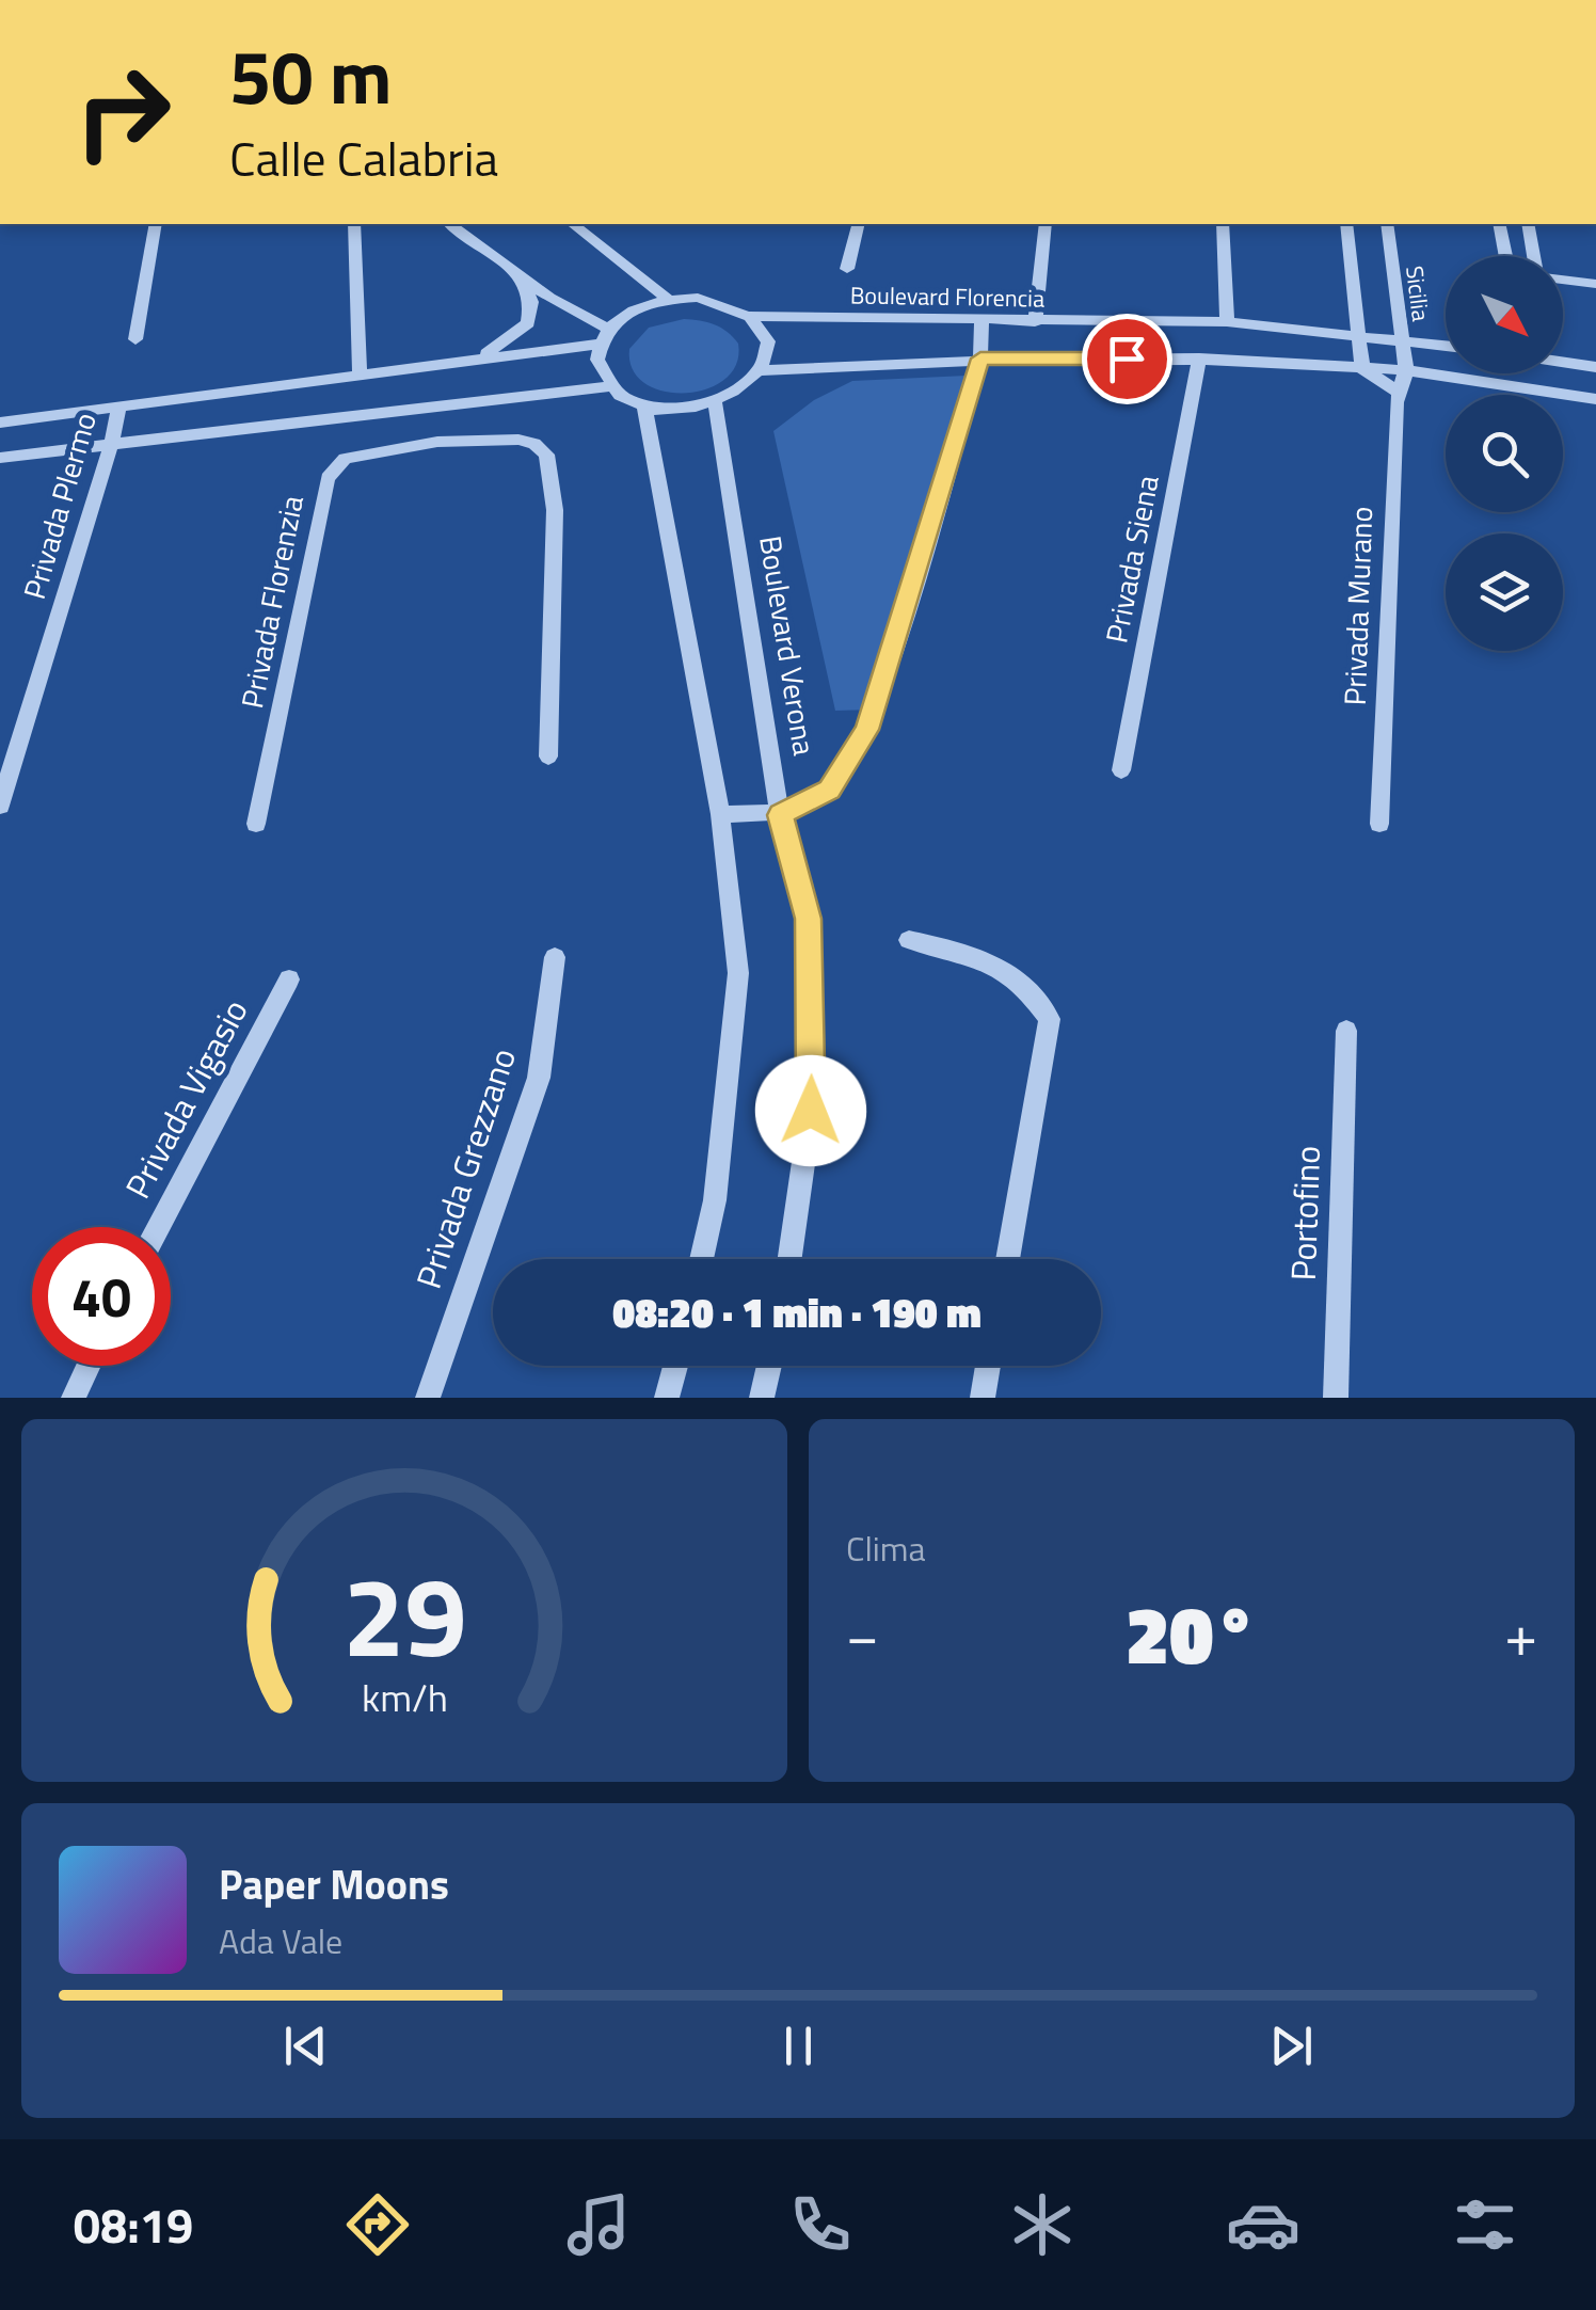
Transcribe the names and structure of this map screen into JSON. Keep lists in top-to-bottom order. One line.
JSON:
{"streets":{"street":["Sicilia","Boulevard Florencia","Privada Plermo","Privada Siena","Privada Florenzia","Privada Murano","Boulevard Verona","Privada Vigasio","Privada Grezzano","Portofino"]},"crossings":[["Sicilia","Boulevard Florencia"],["Sicilia","Privada Murano"],["Boulevard Florencia","Boulevard Verona"]],"north":"bottom right","page":{"turn":["50 m","Calle Calabria"],"limit":"40","trip":"08:20 · 1 min · 190 m","tile":"Clima","heat":["−","20°","+"],"song":["Paper Moons","Ada Vale"],"tabs":"08:19","gauge":["29","km/h"]}}
